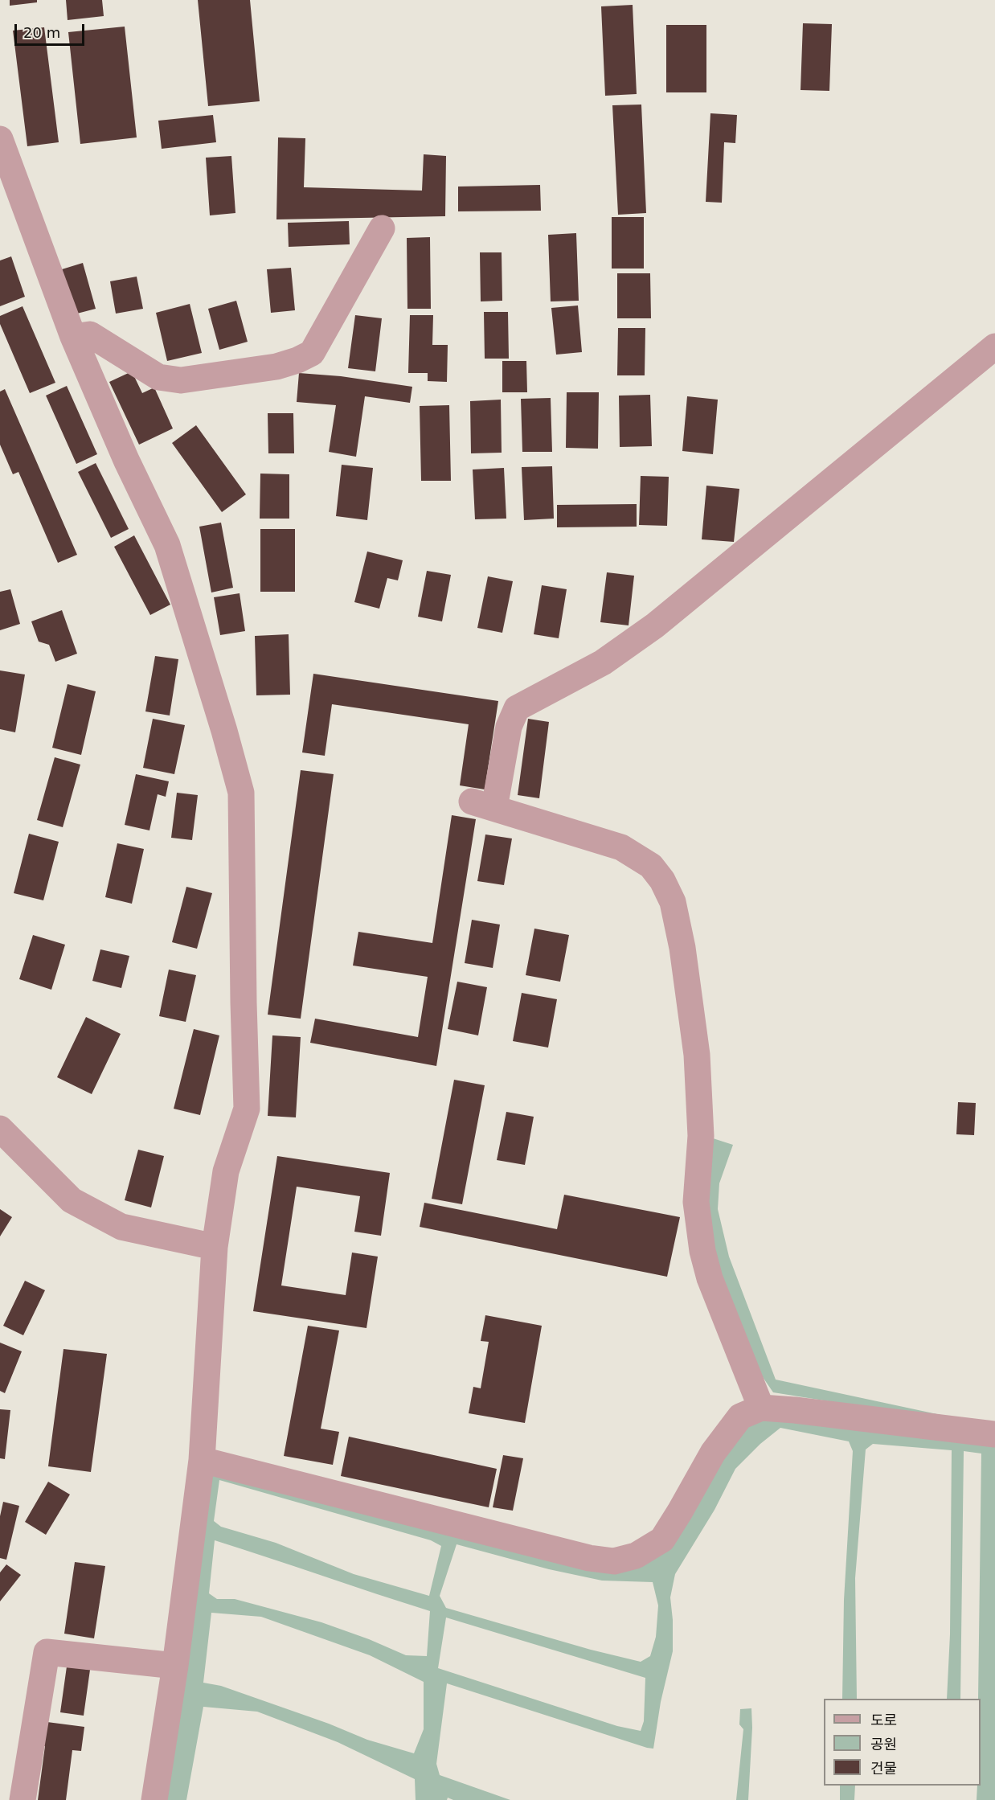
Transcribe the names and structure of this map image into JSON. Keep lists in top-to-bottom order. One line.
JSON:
{"legend":["도로","공원","건물"],"scale_bar":"20 m"}
